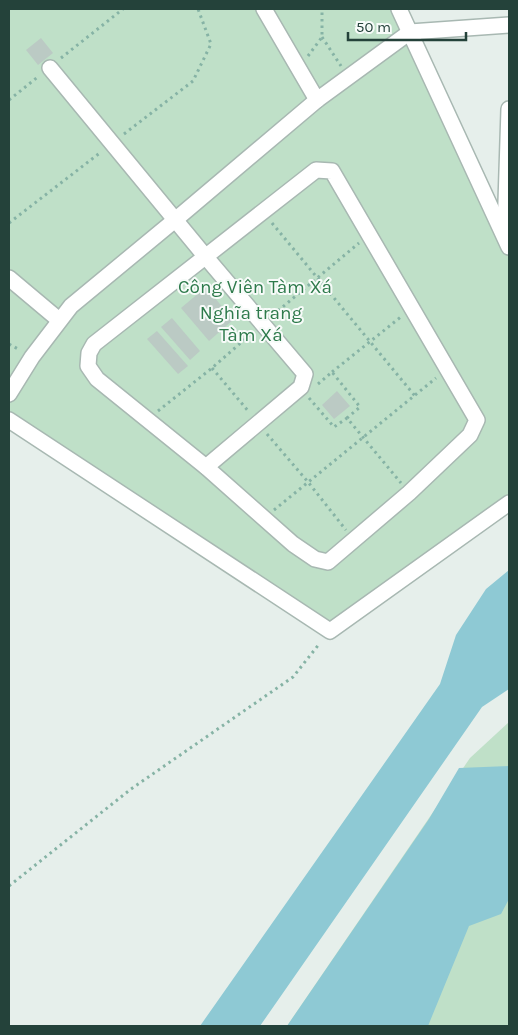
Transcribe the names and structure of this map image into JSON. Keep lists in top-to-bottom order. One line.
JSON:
{"parks":["Công Viên Tàm Xá","Nghĩa trang Tàm Xá"],"scale_bar":"50 m"}
